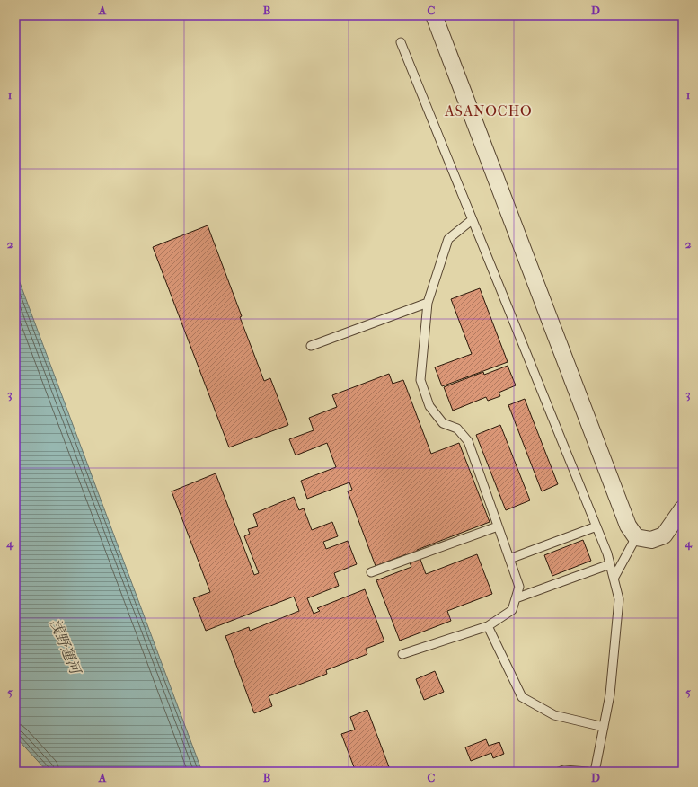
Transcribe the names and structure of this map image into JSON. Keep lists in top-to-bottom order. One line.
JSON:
{"districts":["ASANOCHO"],"water":["浅野運河"],"grid":{"columns":["A","B","C","D"],"rows":["1","2","3","4","5"]}}
